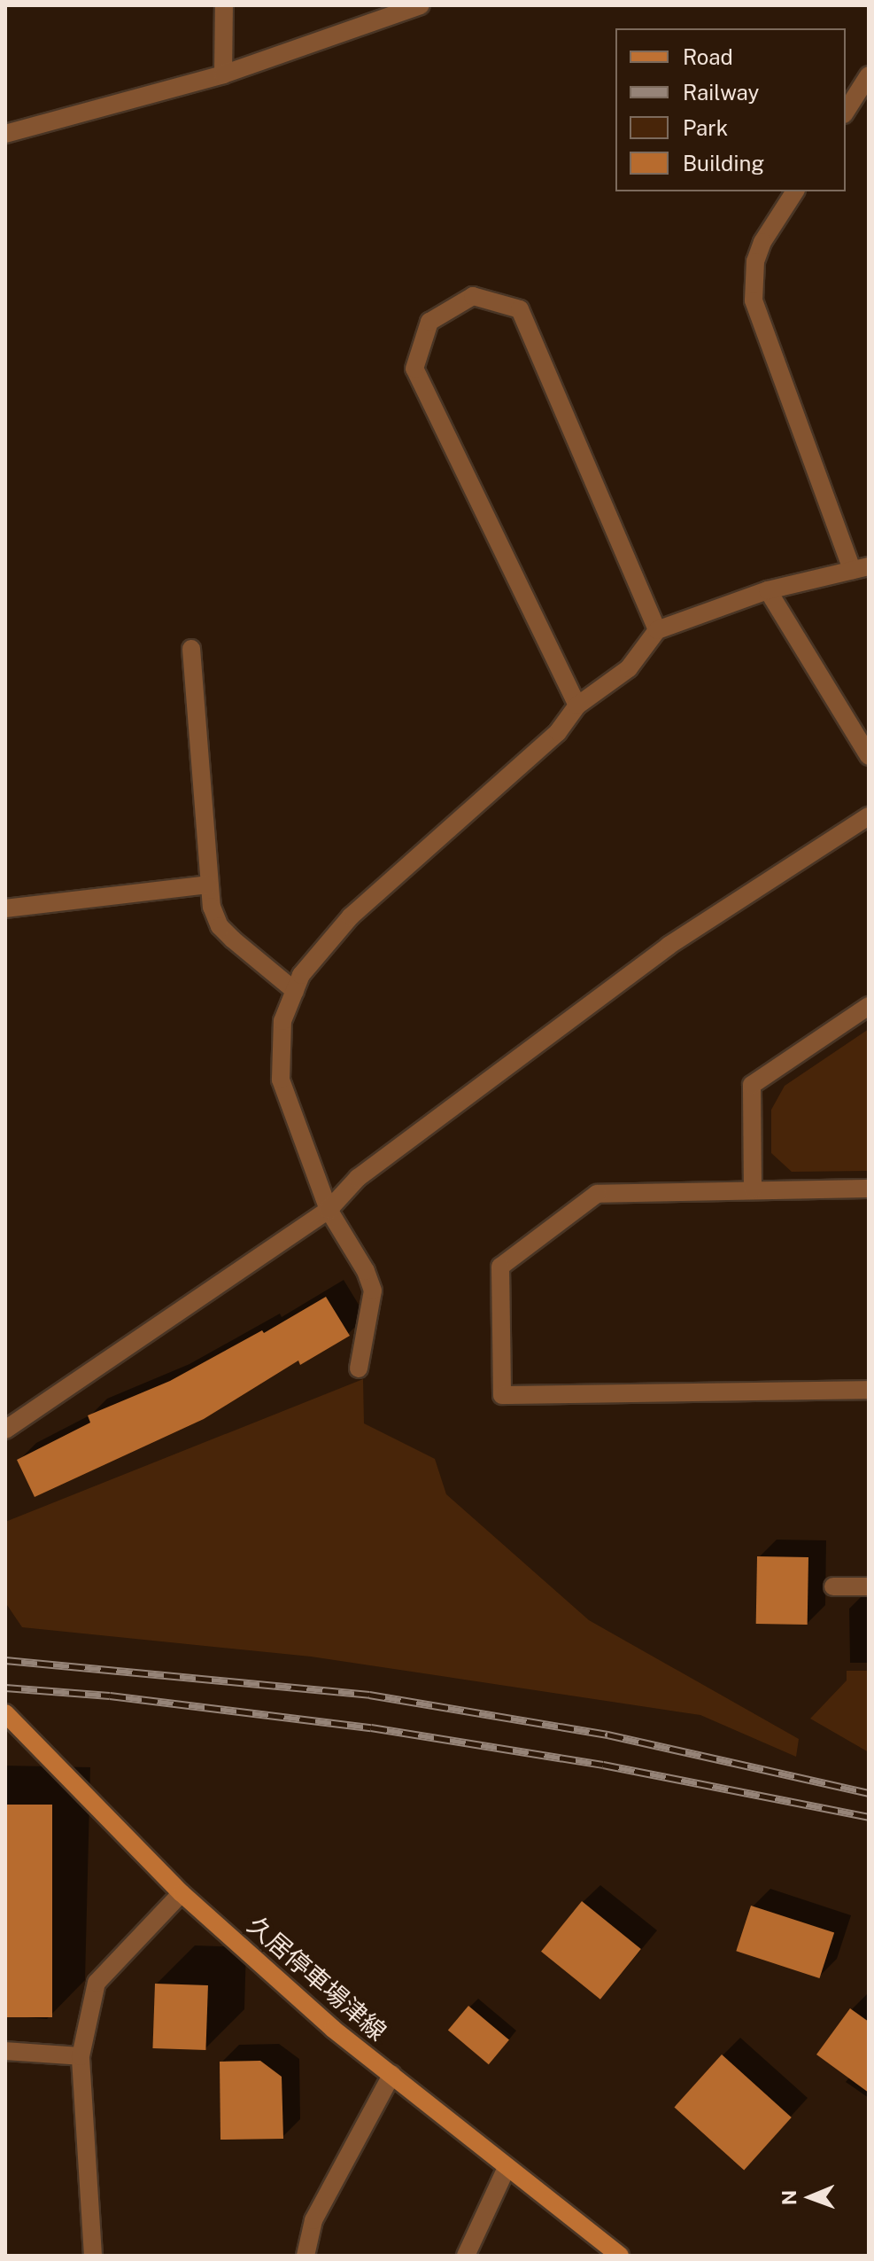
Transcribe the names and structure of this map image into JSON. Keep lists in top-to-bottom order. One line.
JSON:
{"streets":{"main road":["久居停車場津線"]},"legend":["Road","Railway","Park","Building"],"north":"left"}
